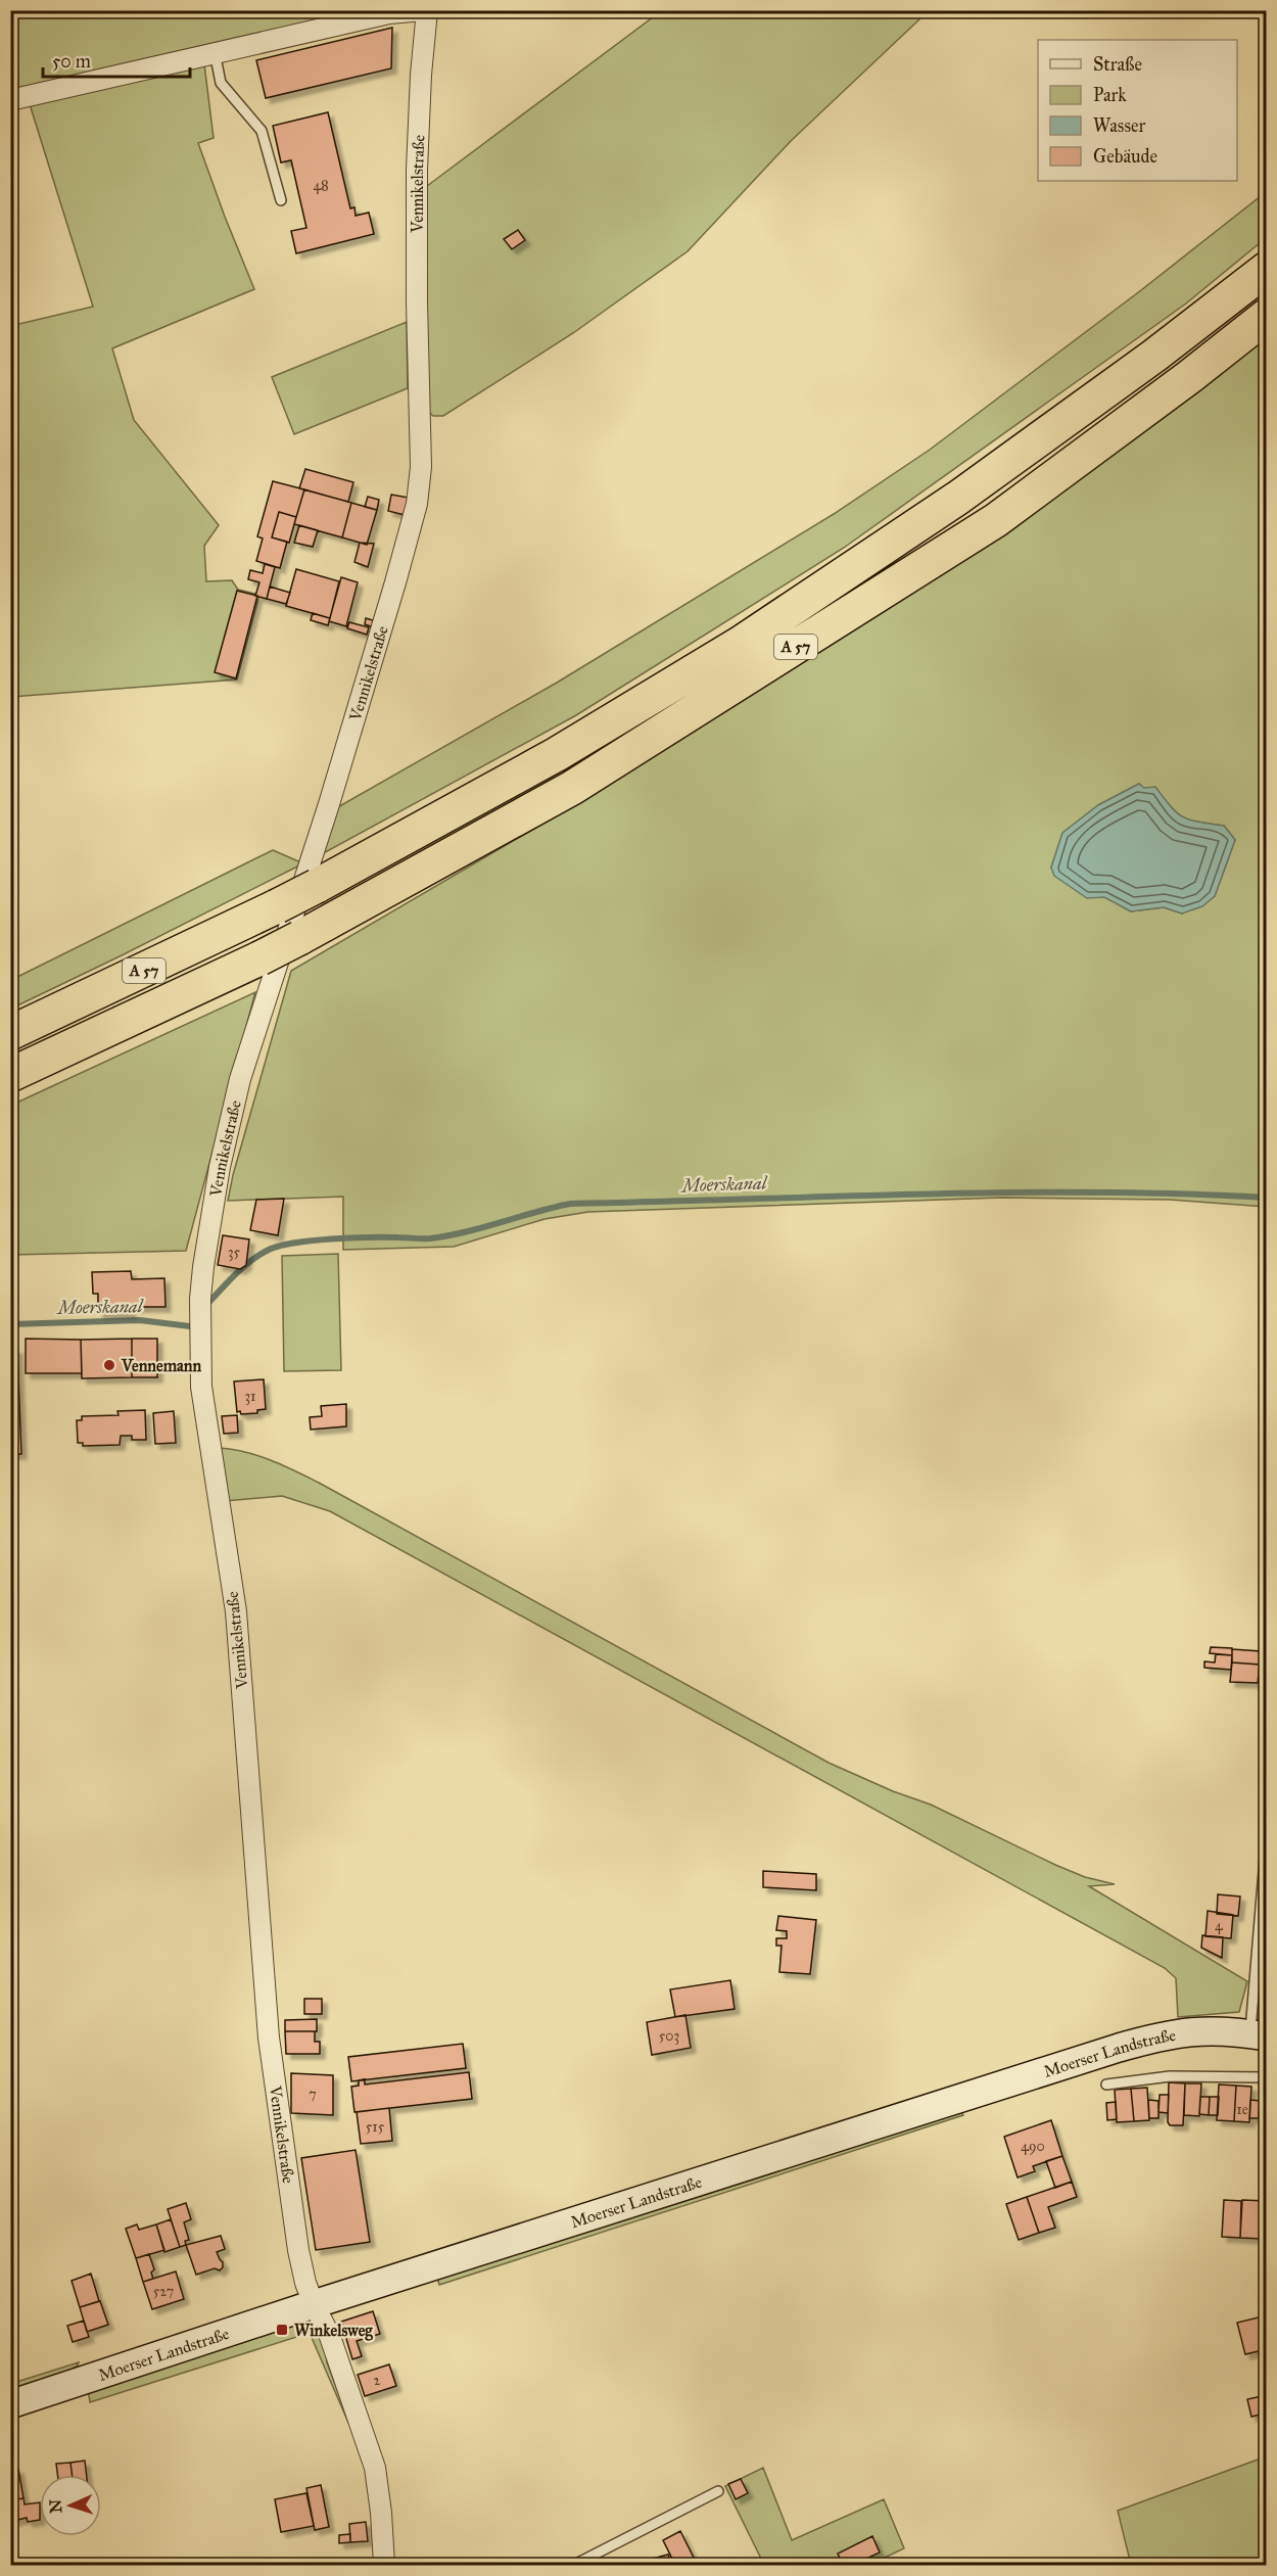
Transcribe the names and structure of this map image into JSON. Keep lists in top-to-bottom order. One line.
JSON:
{"streets":{"highway":["A 57"],"main road":["Moerser Landstraße"],"street":["Vennikelstraße"]},"crossings":[["Vennikelstraße","Moerser Landstraße"]],"water":["Moerskanal"],"places":{"other":["Vennemann"],"transit":["Winkelsweg"]},"house_numbers":["48","35","31","4","503","7","1e","515","490","527","2"],"legend":["Straße","Park","Wasser","Gebäude"],"scale_bar":"50 m","north":"left"}
